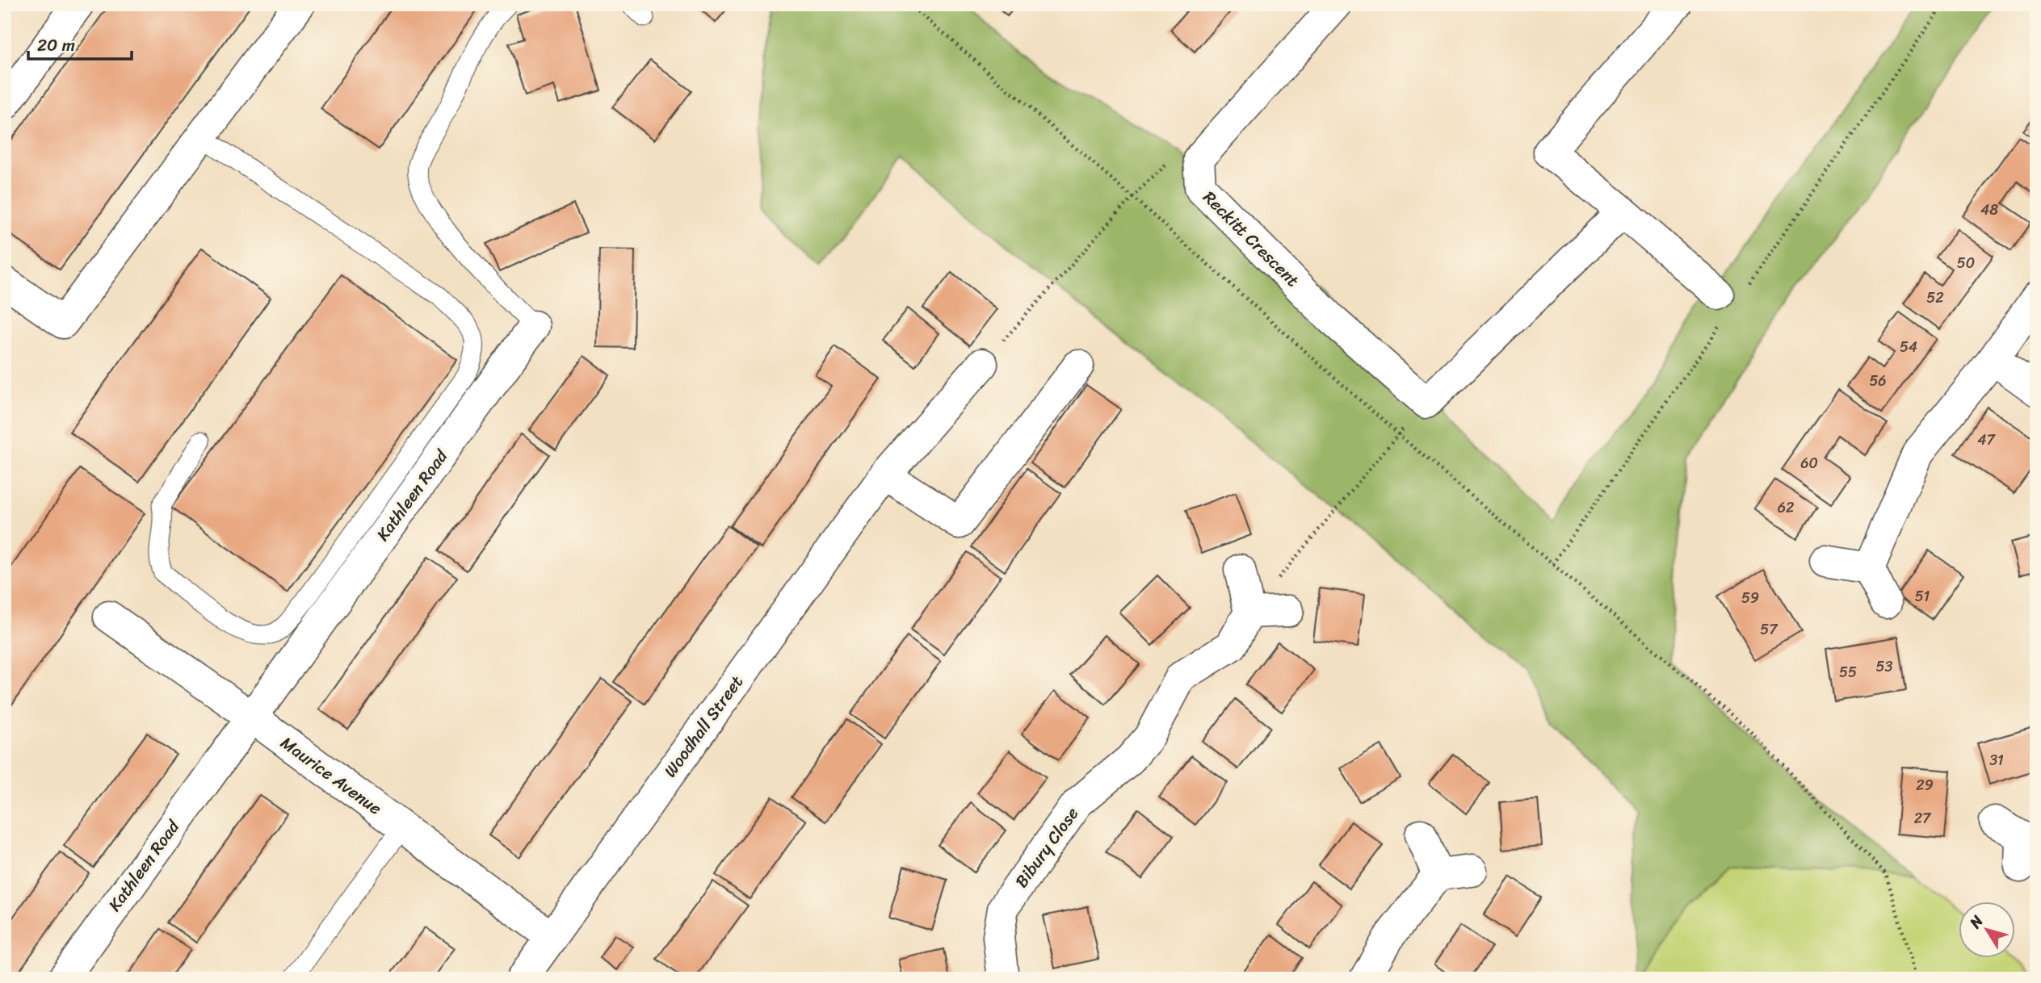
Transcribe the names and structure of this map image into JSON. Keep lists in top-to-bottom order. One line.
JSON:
{"streets":{"street":["Reckitt Crescent","Kathleen Road","Woodhall Street","Maurice Avenue","Bibury Close"]},"crossings":[["Kathleen Road","Maurice Avenue"],["Woodhall Street","Maurice Avenue"]],"house_numbers":["48","50","52","54","56","47","60","62","51","59","57","53","55","31","29","27"],"scale_bar":"20 m","north":"top left"}
